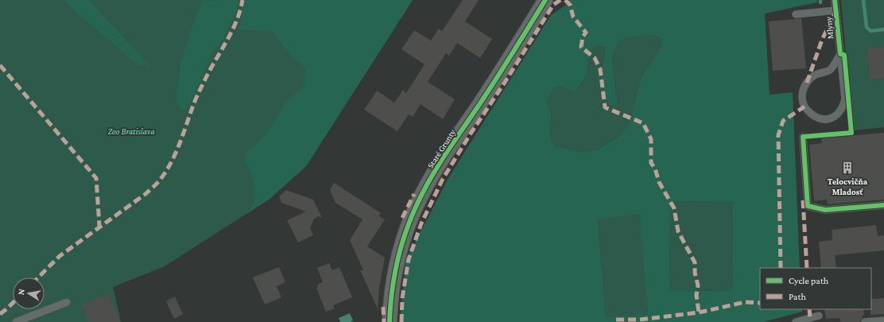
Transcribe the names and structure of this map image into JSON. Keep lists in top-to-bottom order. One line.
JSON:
{"streets":{"street":["Staré Grunty"],"lane":["Mlyny"]},"parks":["Zoo Bratislava"],"places":{"building":["Telocvičňa Mladosť"]},"legend":["Cycle path","Path"],"north":"left"}
